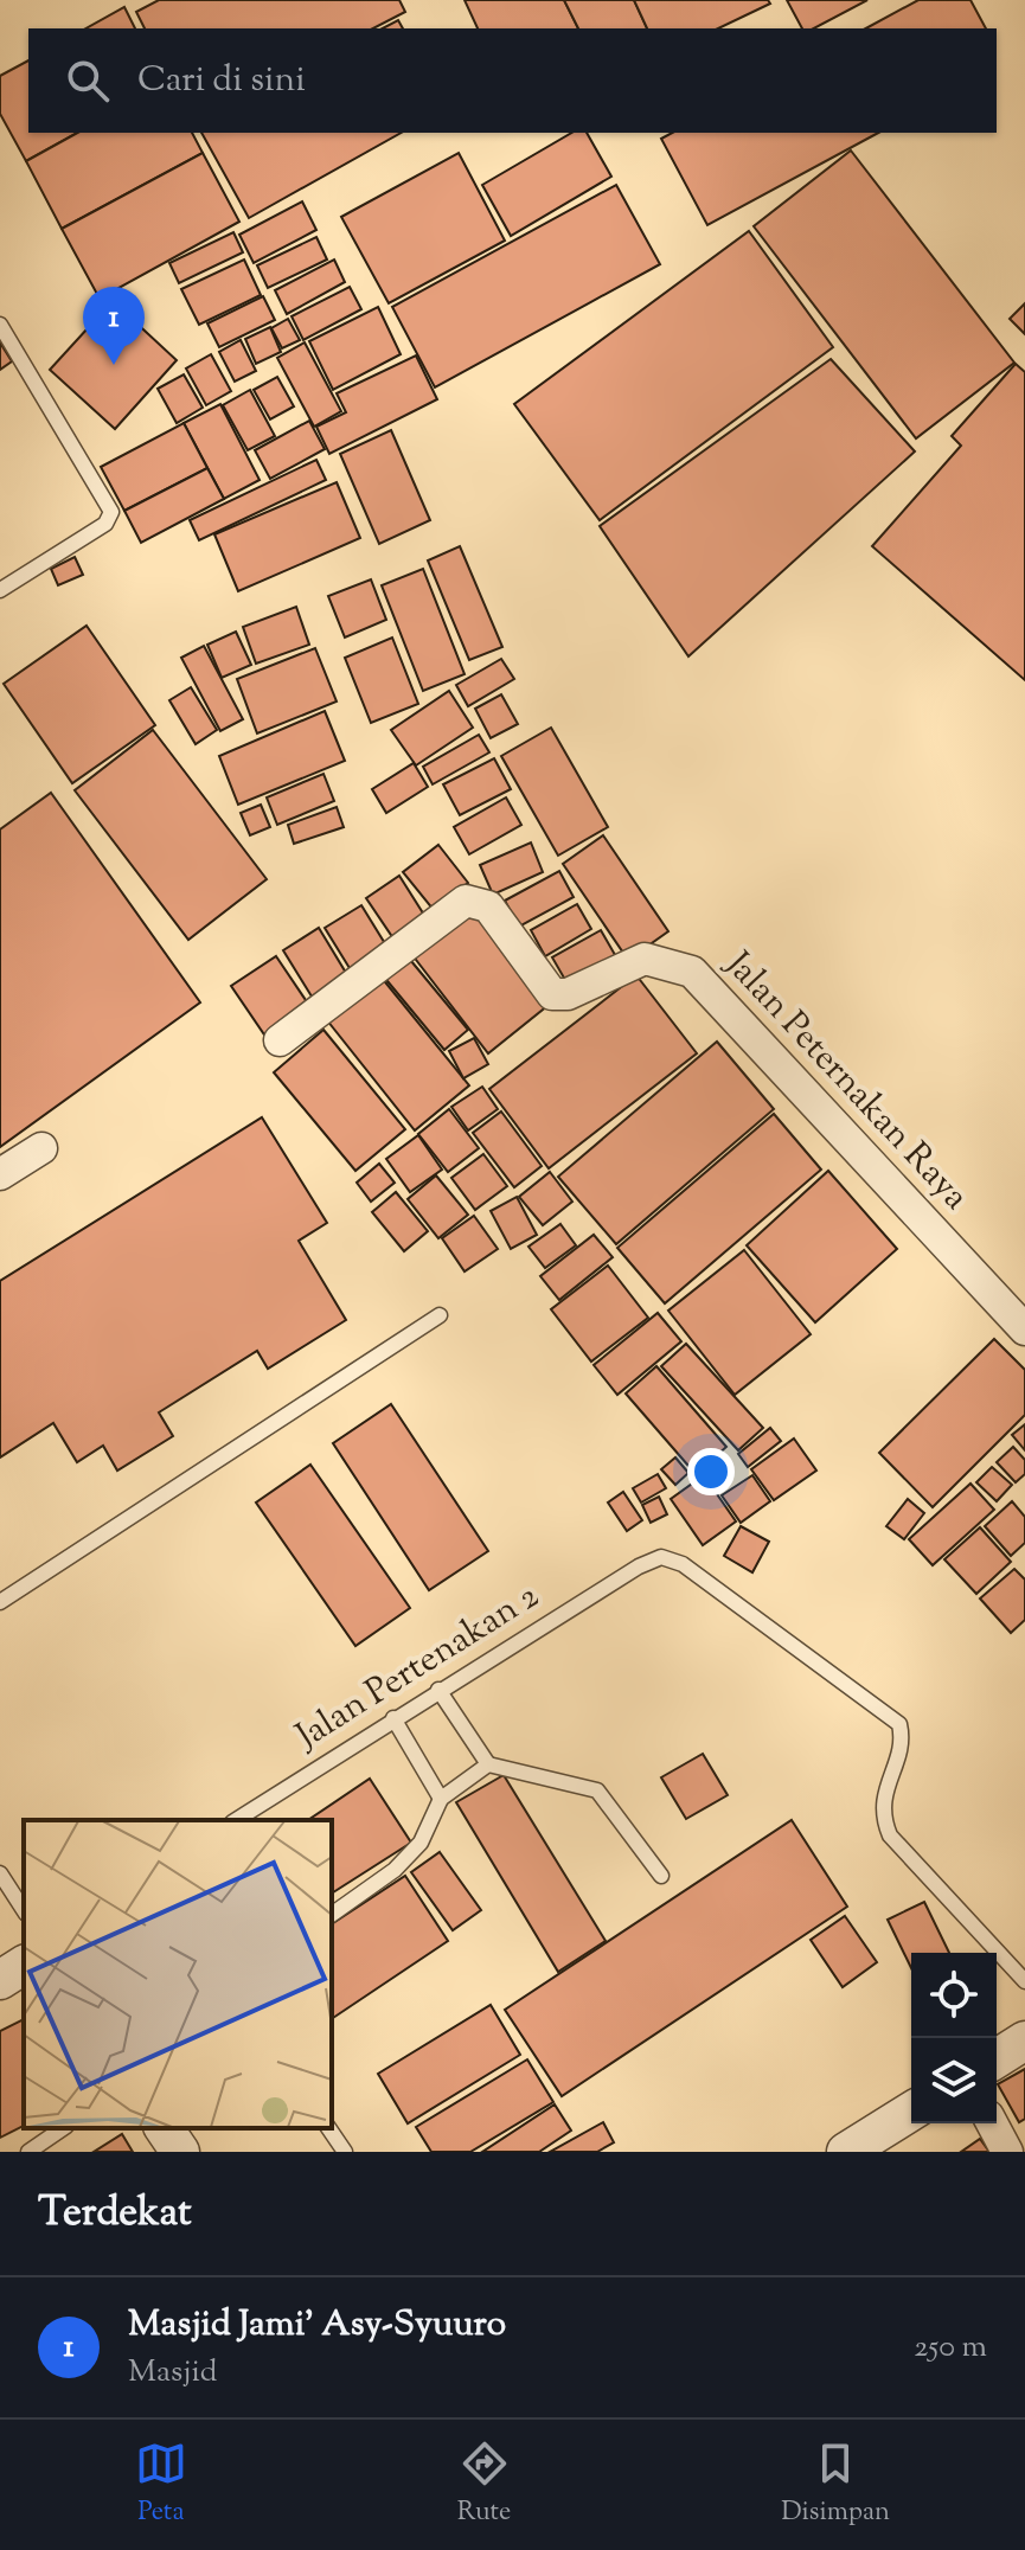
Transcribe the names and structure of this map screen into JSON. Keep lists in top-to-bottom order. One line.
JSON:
{"streets":{"street":["Jalan Peternakan Raya"],"lane":["Jalan Pertenakan 2"]},"page":{"search":"Cari di sini","pins":"1","heading":"Terdekat","list":[{"mark":"1","name":"Masjid Jami' Asy-Syuuro","note":"Masjid","value":"250 m"}],"nav":["Peta","Rute","Disimpan"]}}
